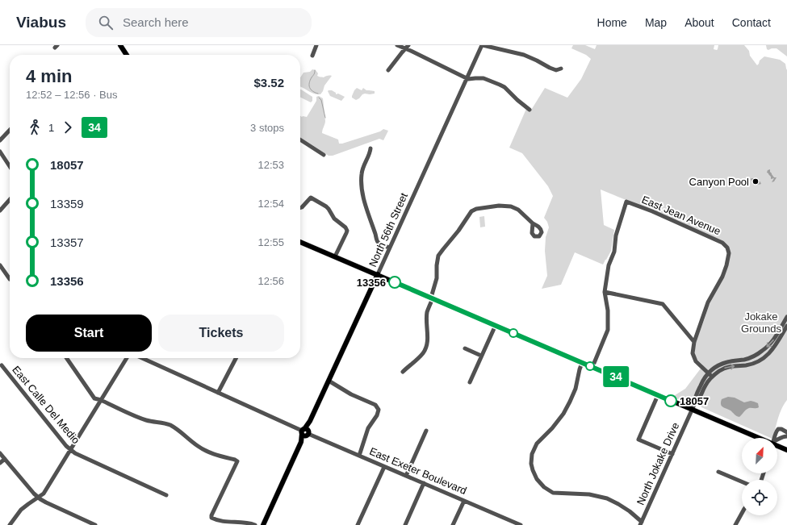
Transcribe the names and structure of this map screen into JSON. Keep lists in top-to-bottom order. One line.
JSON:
{"streets":{"main road":["North 56th Street"],"street":["East Jean Avenue","East Calle Del Medio","North Jokake Drive","East Exeter Boulevard"]},"crossings":[["North 56th Street","East Exeter Boulevard"]],"parks":["Jokake Grounds"],"places":["Canyon Pool","13356","18057"],"lines":["bus line 34"],"north":"top right","page":{"header":"Viabus","search":"Search here","nav":["Home","Map","About","Contact"],"on_map":"34","heading":["4 min","12:52 – 12:56 · Bus","$3.52"],"legs":["1","34","3 stops"],"list":[{"name":"18057","value":"12:53"},{"name":"13359","value":"12:54"},{"name":"13357","value":"12:55"},{"name":"13356","value":"12:56"}],"buttons":["Start","Tickets"]}}
